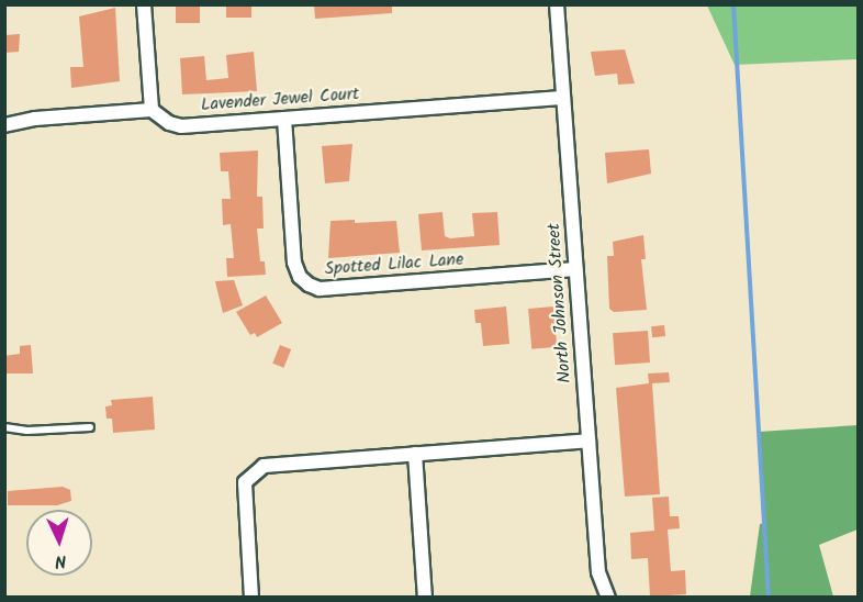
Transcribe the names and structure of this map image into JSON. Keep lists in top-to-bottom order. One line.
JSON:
{"streets":{"street":["Lavender Jewel Court","Spotted Lilac Lane","North Johnson Street"]},"crossings":[["Lavender Jewel Court","Spotted Lilac Lane"],["Lavender Jewel Court","North Johnson Street"],["Spotted Lilac Lane","North Johnson Street"]],"north":"bottom"}
